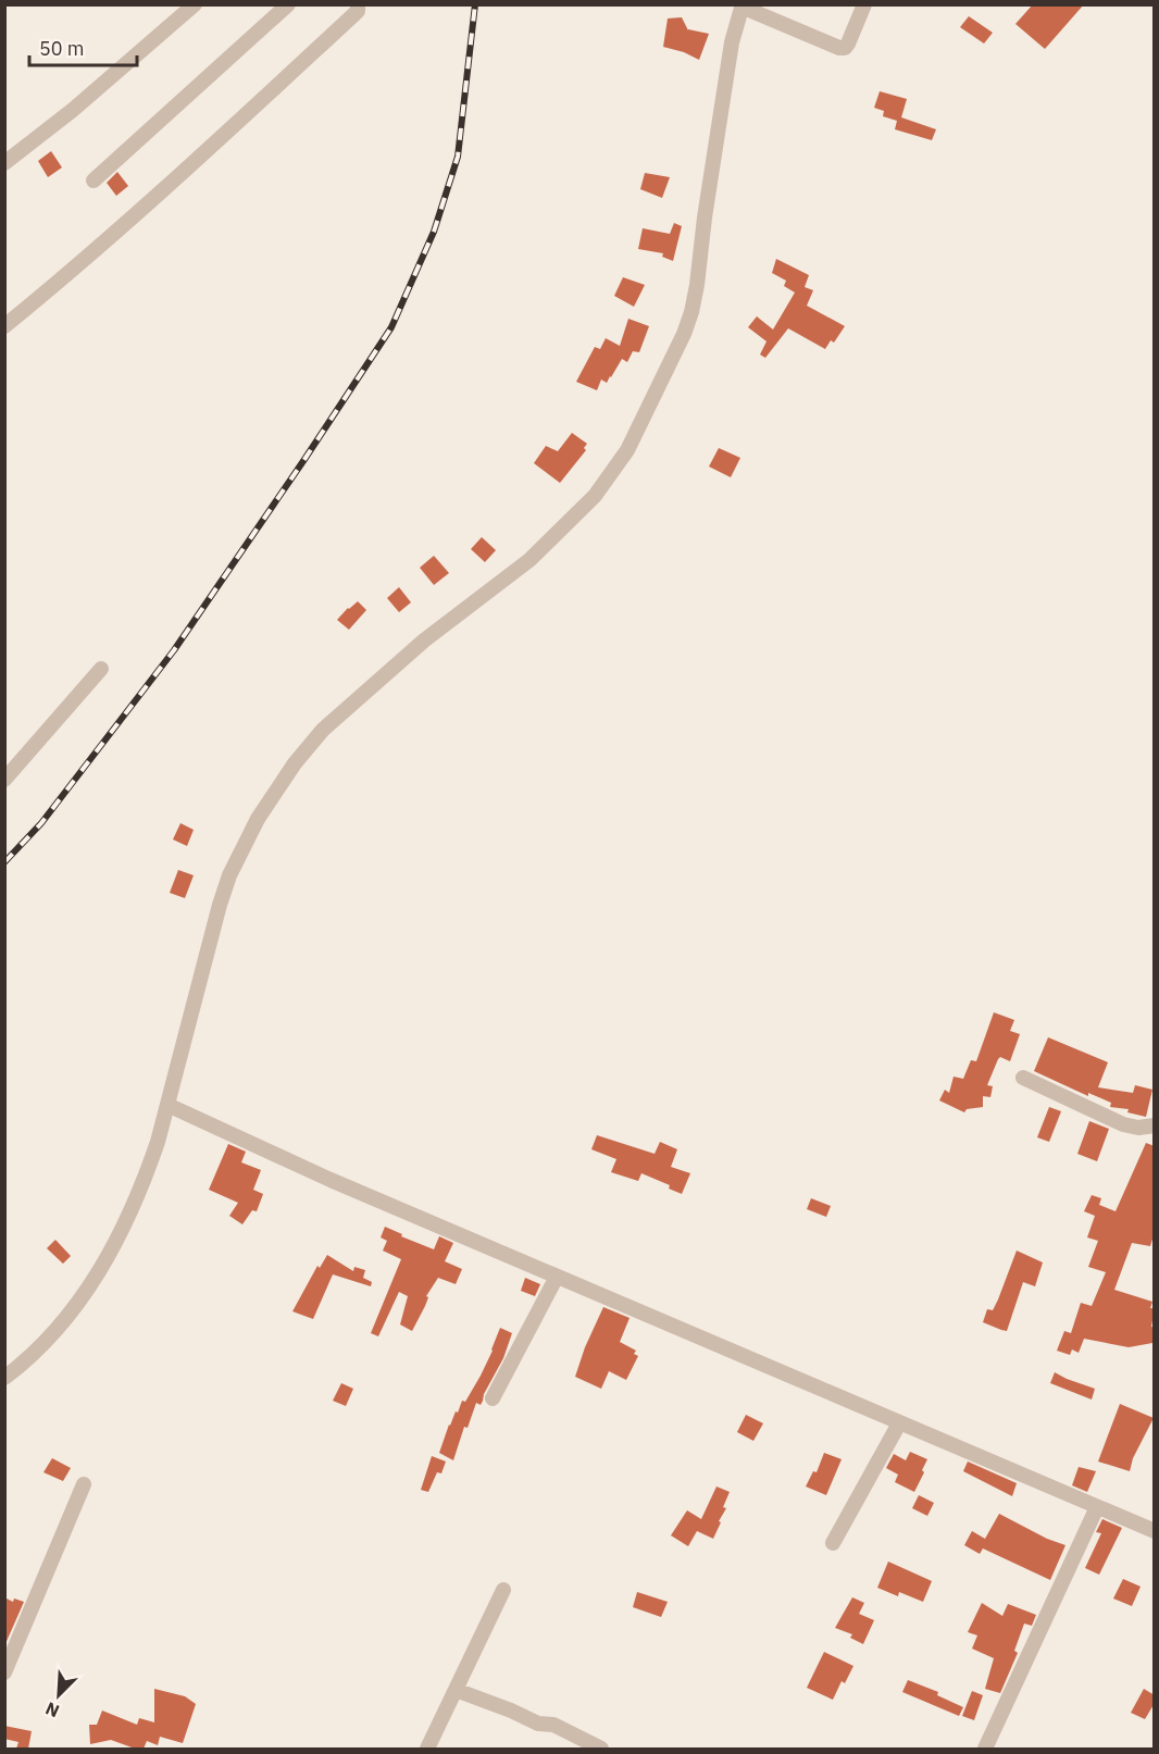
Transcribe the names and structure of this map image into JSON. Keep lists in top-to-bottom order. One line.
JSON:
{"scale_bar":"50 m","north":"bottom left"}
